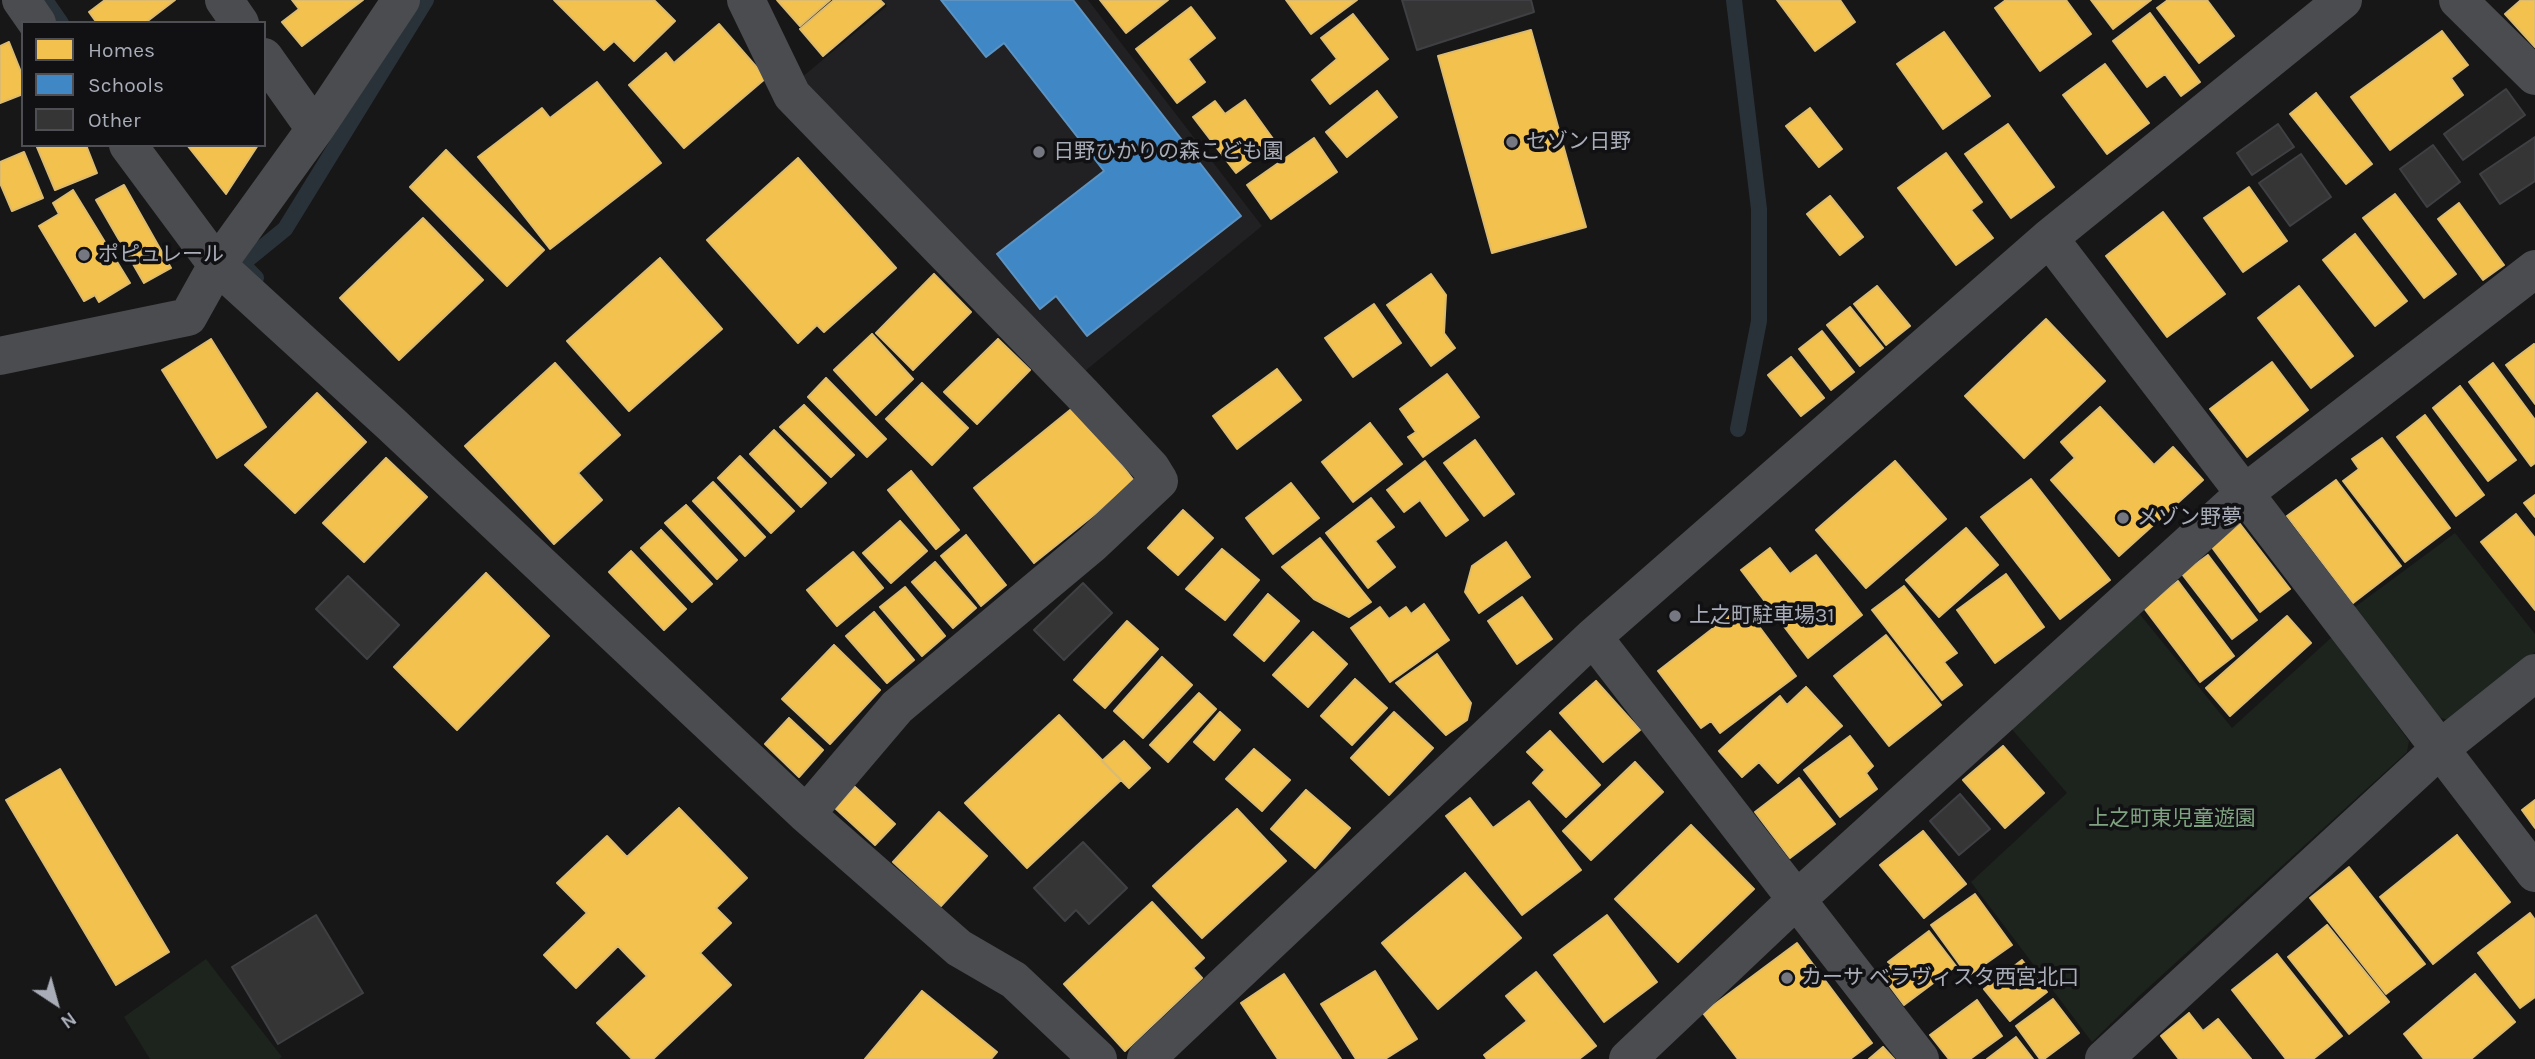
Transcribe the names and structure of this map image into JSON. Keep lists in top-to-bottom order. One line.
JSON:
{"parks":["上之町東児童遊園"],"places":["セゾン日野","日野ひかりの森こども園","ポピュレール","メゾン野夢","上之町駐車場31","カーサ ベラヴィスタ西宮北口"],"legend":["Homes","Schools","Other"],"north":"bottom right"}
